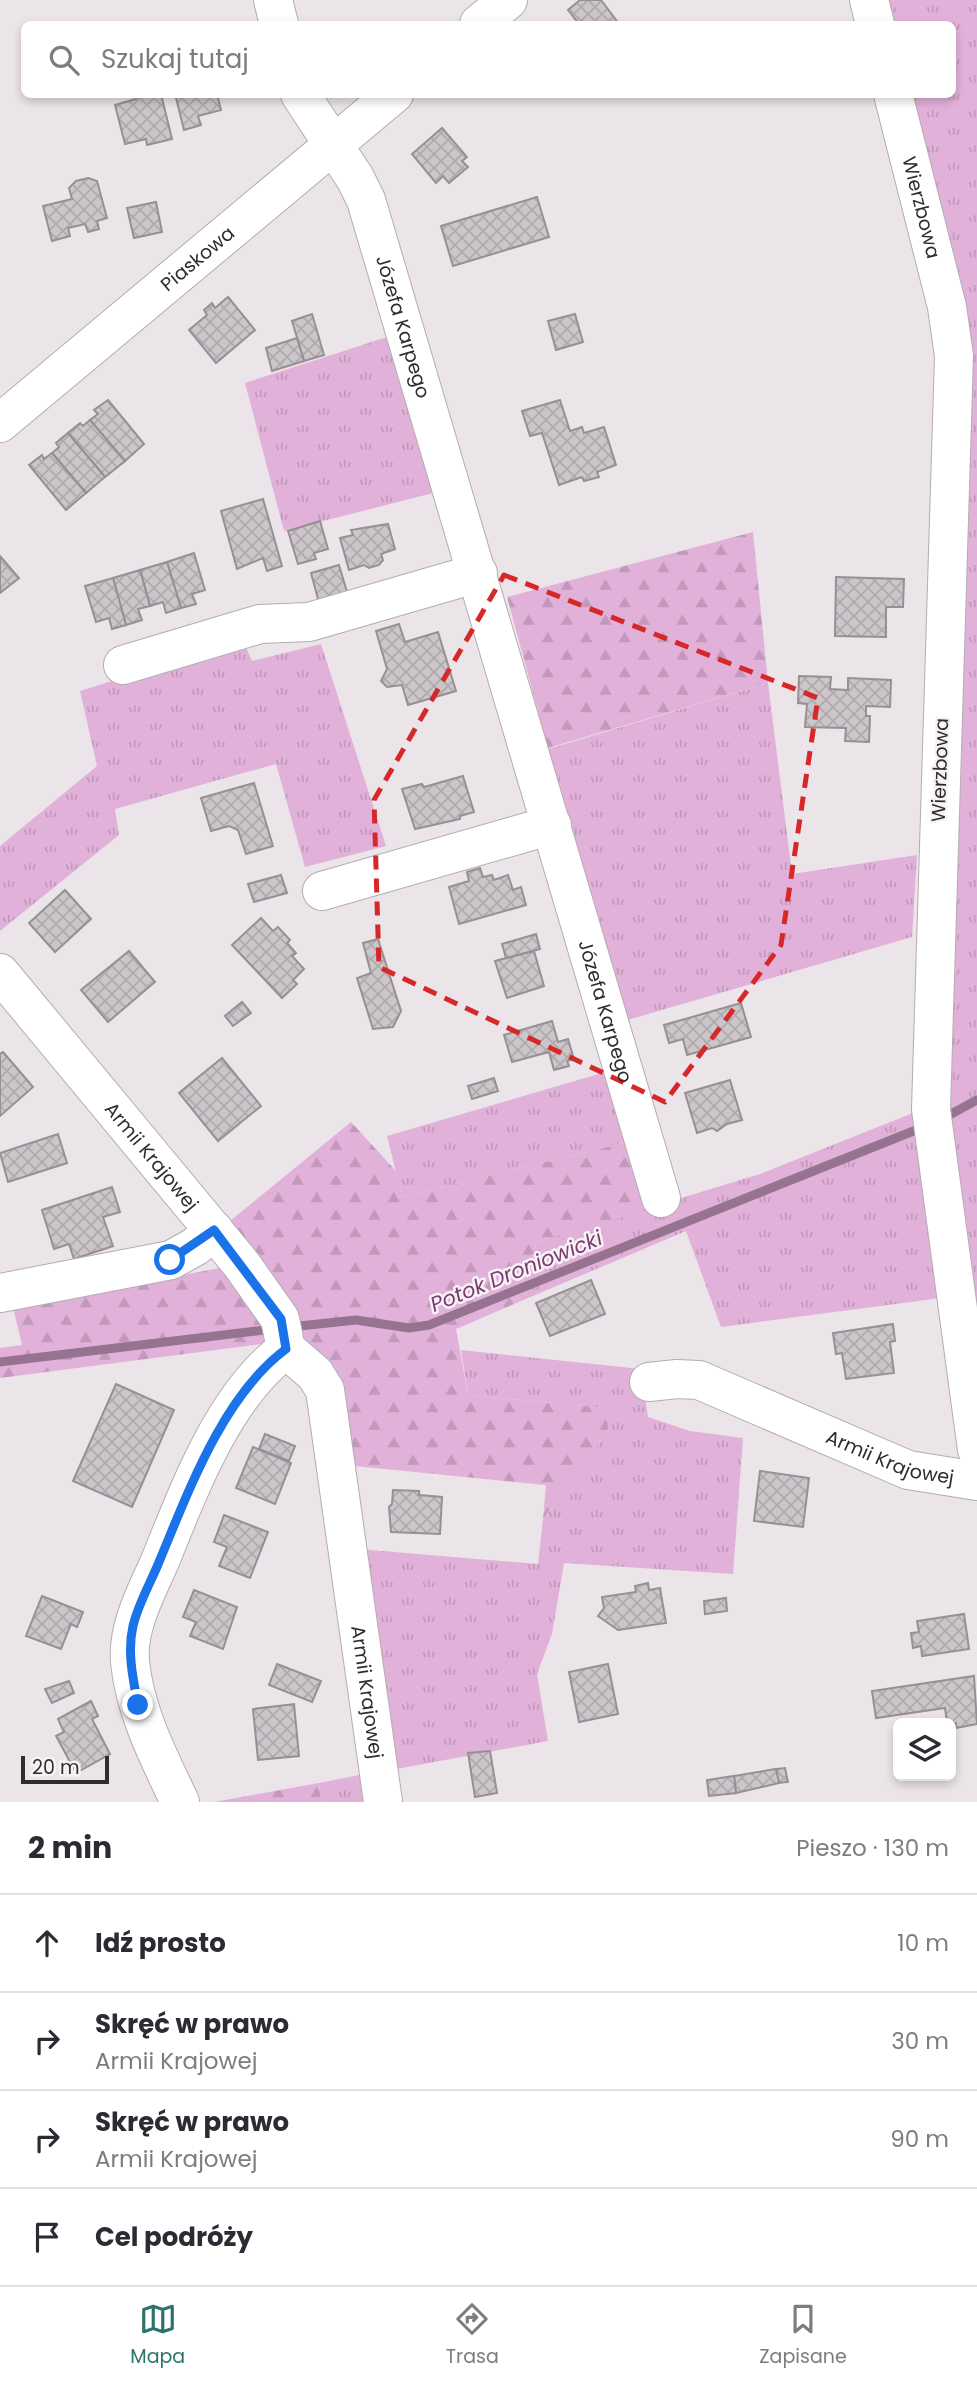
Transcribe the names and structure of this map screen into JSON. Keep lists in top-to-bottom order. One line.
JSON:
{"streets":{"street":["Wierzbowa","Piaskowa","Józefa Karpego","Armii Krajowej"]},"crossings":[["Piaskowa","Józefa Karpego"]],"water":["Potok Droniowicki"],"scale_bar":"20 m","page":{"search":"Szukaj tutaj","scale":"20 m","heading":["2 min","Pieszo · 130 m"],"list":[["Idź prosto","10 m"],["Skręć w prawo","Armii Krajowej","30 m"],["Skręć w prawo","Armii Krajowej","90 m"],"Cel podróży"],"nav":["Mapa","Trasa","Zapisane"]}}
